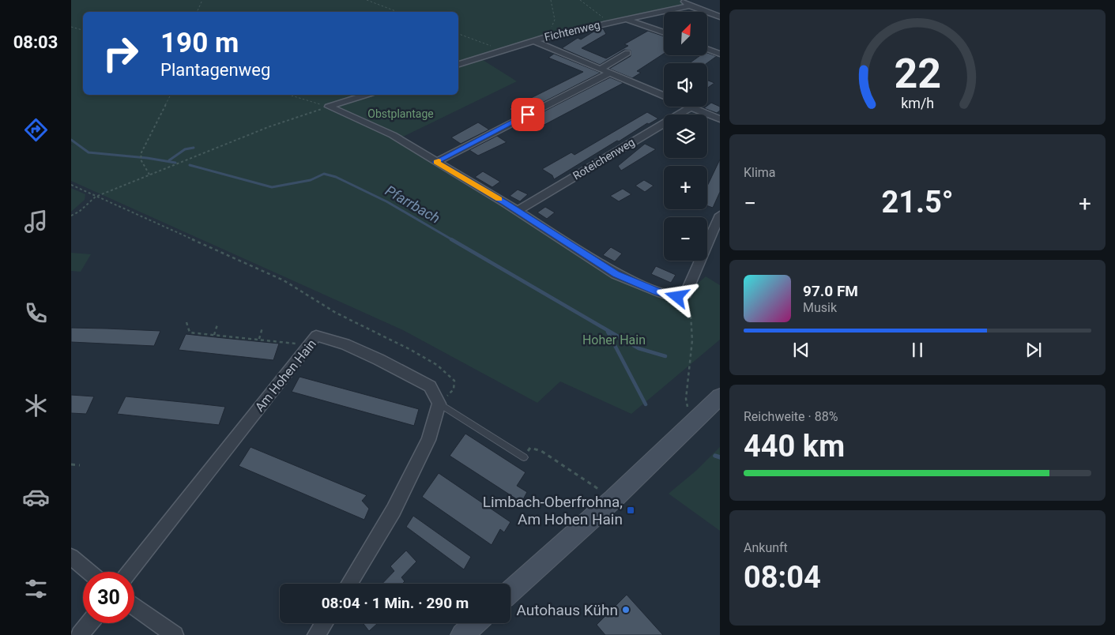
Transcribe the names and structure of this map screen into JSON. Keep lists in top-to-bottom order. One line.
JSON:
{"streets":{"street":["Fichtenweg","Roteichenweg","Am Hohen Hain"]},"water":["Pfarrbach"],"parks":["Obstplantage","Hoher Hain"],"places":{"transit":["Limbach-Oberfrohna, Am Hohen Hain"],"other":["Autohaus Kühn"]},"north":"top right","page":{"tabs":"08:03","map_buttons":["+","−"],"turn":["190 m","Plantagenweg"],"tile":["Klima",["Reichweite · 88%","440 km"],["Ankunft","08:04"]],"heat":["−","21.5°","+"],"song":["97.0 FM","Musik"],"limit":"30","trip":"08:04 · 1 Min. · 290 m","gauge":["22","km/h"]}}
